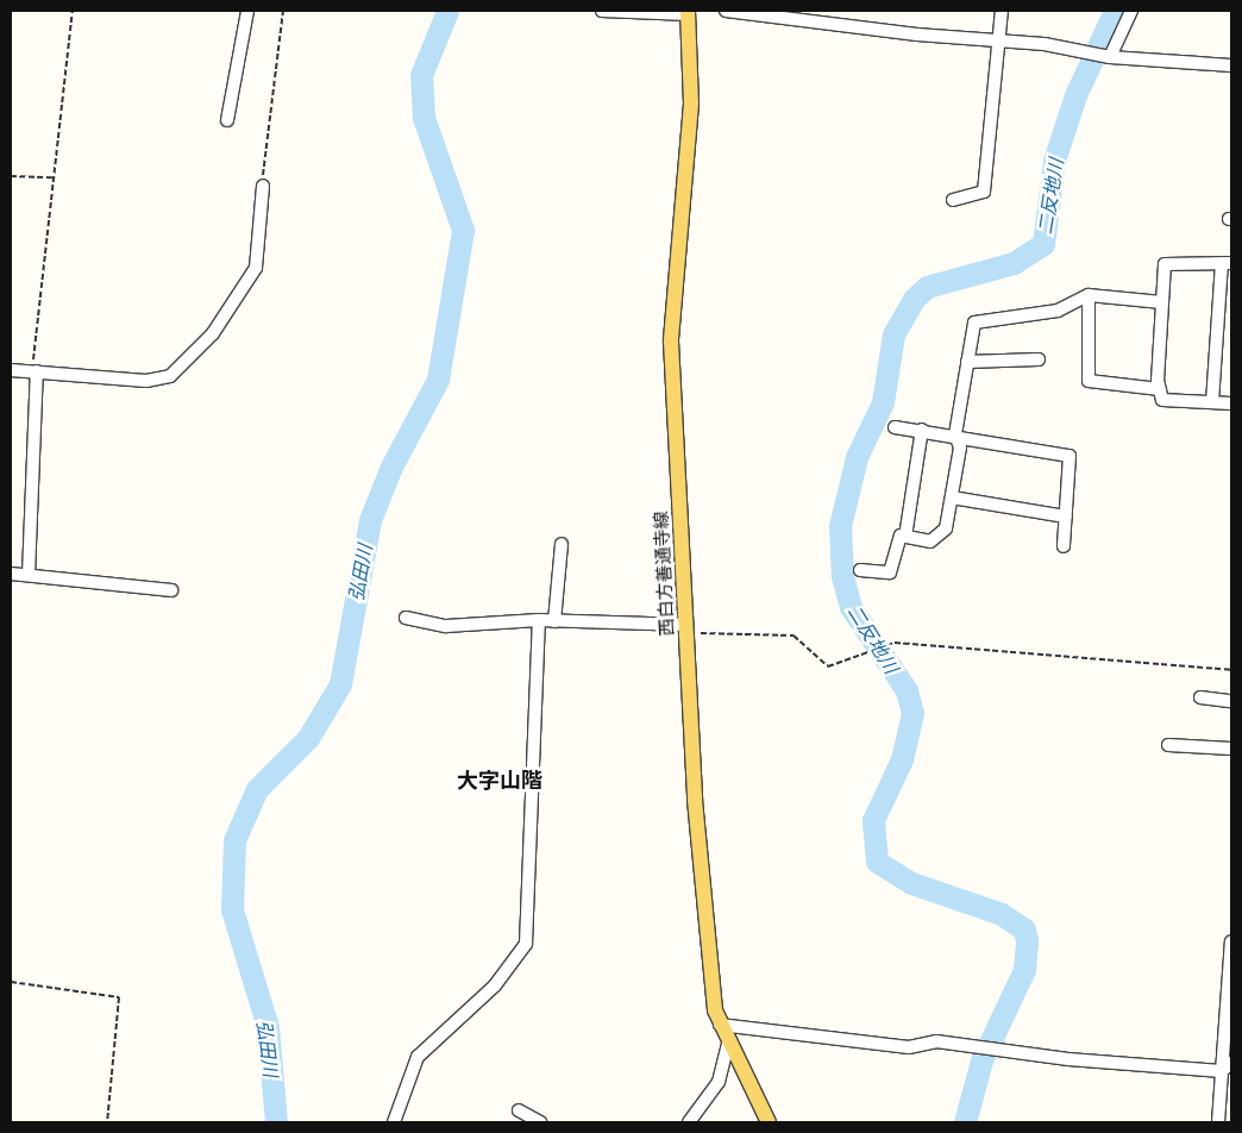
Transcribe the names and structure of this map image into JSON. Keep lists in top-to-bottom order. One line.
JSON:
{"streets":{"main road":["西白方善通寺線"]},"districts":["大字山階"],"water":["二反地川","弘田川"]}
